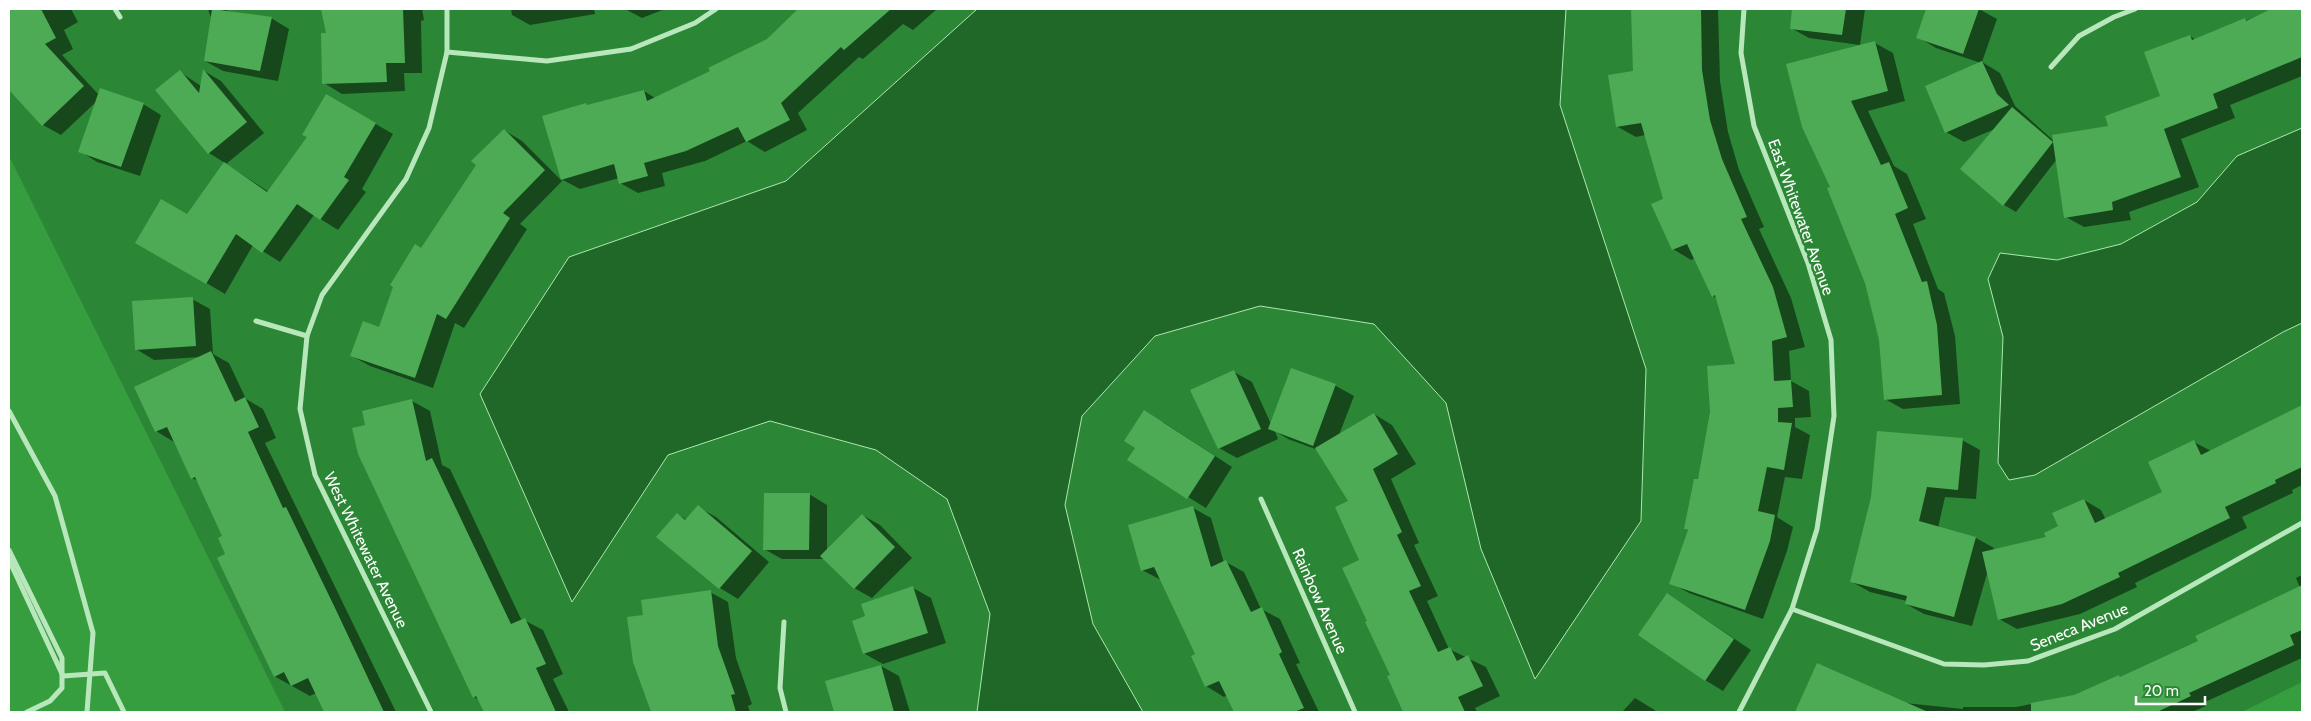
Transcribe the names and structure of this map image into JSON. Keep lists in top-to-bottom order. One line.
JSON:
{"streets":{"street":["East Whitewater Avenue","West Whitewater Avenue","Rainbow Avenue","Seneca Avenue"]},"crossings":[["East Whitewater Avenue","Seneca Avenue"]],"scale_bar":"20 m"}
